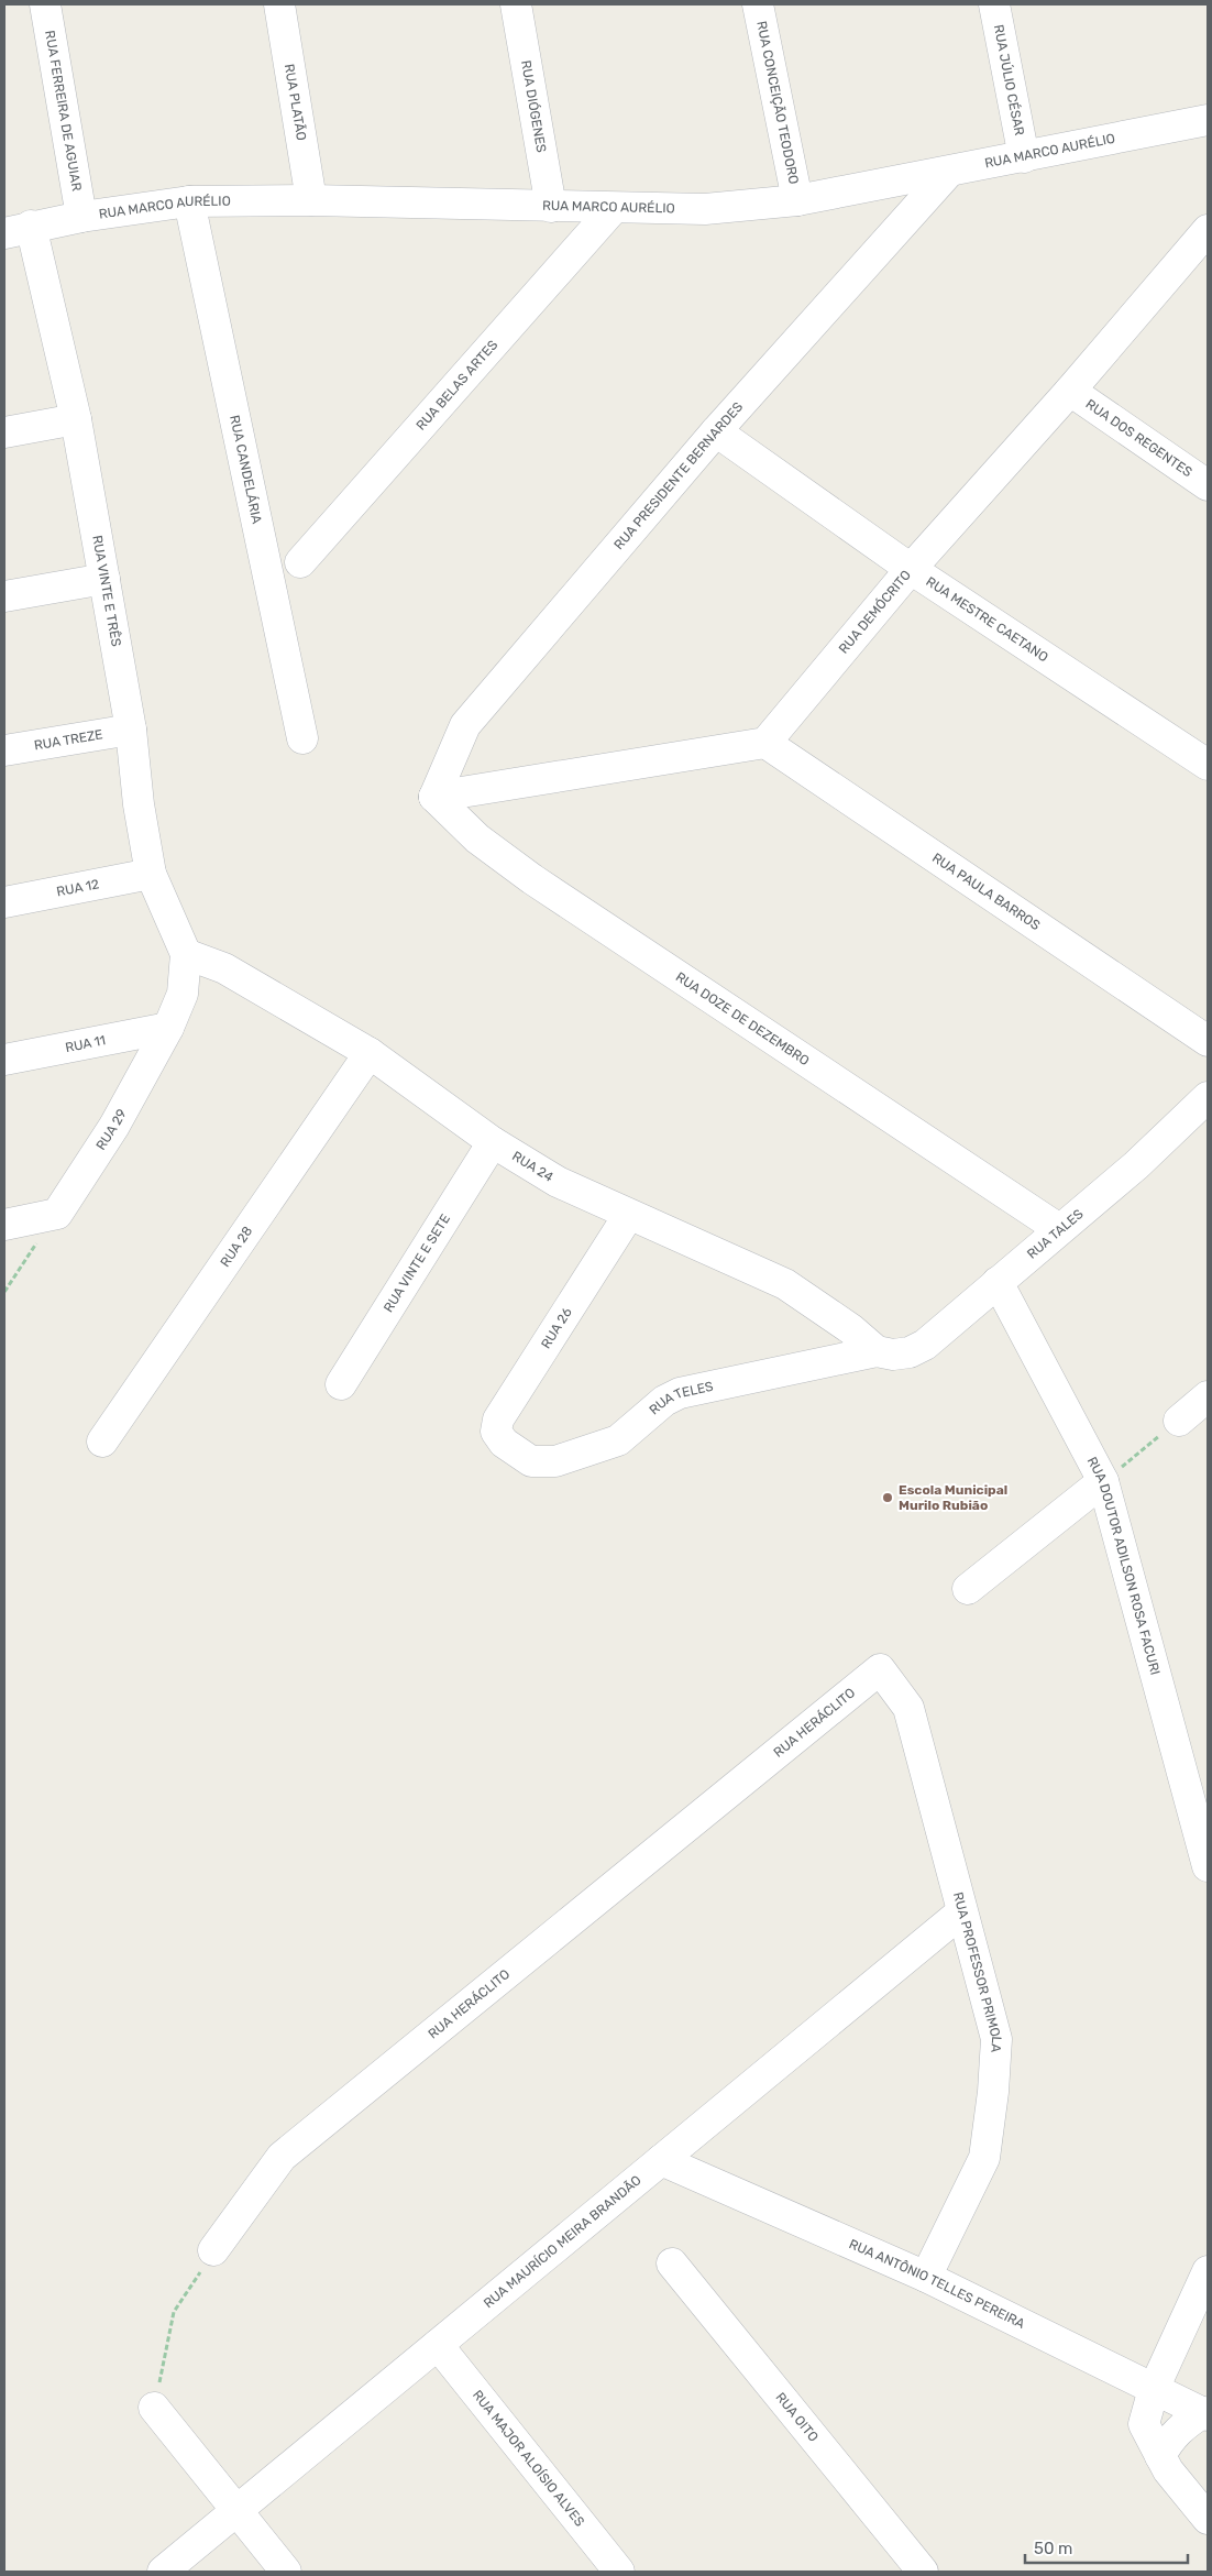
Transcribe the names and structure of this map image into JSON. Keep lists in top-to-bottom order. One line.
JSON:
{"streets":{"street":["RUA JÚLIO CÉSAR","RUA PLATÃO","RUA CONCEIÇÃO TEODORO","RUA DIÓGENES","RUA FERREIRA DE AGUIAR","RUA MARCO AURÉLIO","RUA BELAS ARTES","RUA DOS REGENTES","RUA CANDELÁRIA","RUA PRESIDENTE BERNARDES","RUA VINTE E TRÊS","RUA DEMÓCRITO","RUA MESTRE CAETANO","RUA TREZE","RUA 12","RUA PAULA BARROS","RUA DOZE DE DEZEMBRO","RUA 11","RUA 29","RUA 24","RUA TALES","RUA 28","RUA VINTE E SETE","RUA 26","RUA TELES","RUA DOUTOR ADILSON ROSA FACURI","RUA HERÁCLITO","RUA PROFESSOR PRIMOLA","RUA MAURÍCIO MEIRA BRANDÃO","RUA ANTÔNIO TELLES PEREIRA","RUA OITO","RUA MAJOR ALOÍSIO ALVES"]},"crossings":[["RUA JÚLIO CÉSAR","RUA MARCO AURÉLIO"],["RUA PLATÃO","RUA MARCO AURÉLIO"],["RUA CONCEIÇÃO TEODORO","RUA MARCO AURÉLIO"],["RUA DIÓGENES","RUA MARCO AURÉLIO"],["RUA FERREIRA DE AGUIAR","RUA MARCO AURÉLIO"],["RUA MARCO AURÉLIO","RUA BELAS ARTES"],["RUA MARCO AURÉLIO","RUA CANDELÁRIA"],["RUA MARCO AURÉLIO","RUA PRESIDENTE BERNARDES"],["RUA MARCO AURÉLIO","RUA VINTE E TRÊS"],["RUA DOS REGENTES","RUA DEMÓCRITO"],["RUA PRESIDENTE BERNARDES","RUA MESTRE CAETANO"],["RUA PRESIDENTE BERNARDES","RUA DOZE DE DEZEMBRO"],["RUA VINTE E TRÊS","RUA TREZE"],["RUA VINTE E TRÊS","RUA 12"],["RUA VINTE E TRÊS","RUA 29"],["RUA VINTE E TRÊS","RUA 24"],["RUA DEMÓCRITO","RUA MESTRE CAETANO"],["RUA DEMÓCRITO","RUA PAULA BARROS"],["RUA DOZE DE DEZEMBRO","RUA TALES"],["RUA 11","RUA 29"],["RUA 29","RUA 24"],["RUA 24","RUA TALES"],["RUA 24","RUA 28"],["RUA 24","RUA VINTE E SETE"],["RUA 24","RUA 26"],["RUA 24","RUA TELES"],["RUA TALES","RUA TELES"],["RUA TALES","RUA DOUTOR ADILSON ROSA FACURI"],["RUA 26","RUA TELES"],["RUA HERÁCLITO","RUA PROFESSOR PRIMOLA"],["RUA PROFESSOR PRIMOLA","RUA MAURÍCIO MEIRA BRANDÃO"],["RUA PROFESSOR PRIMOLA","RUA ANTÔNIO TELLES PEREIRA"],["RUA MAURÍCIO MEIRA BRANDÃO","RUA ANTÔNIO TELLES PEREIRA"],["RUA MAURÍCIO MEIRA BRANDÃO","RUA MAJOR ALOÍSIO ALVES"]],"places":["Escola Municipal Murilo Rubião"],"scale_bar":"50 m"}
